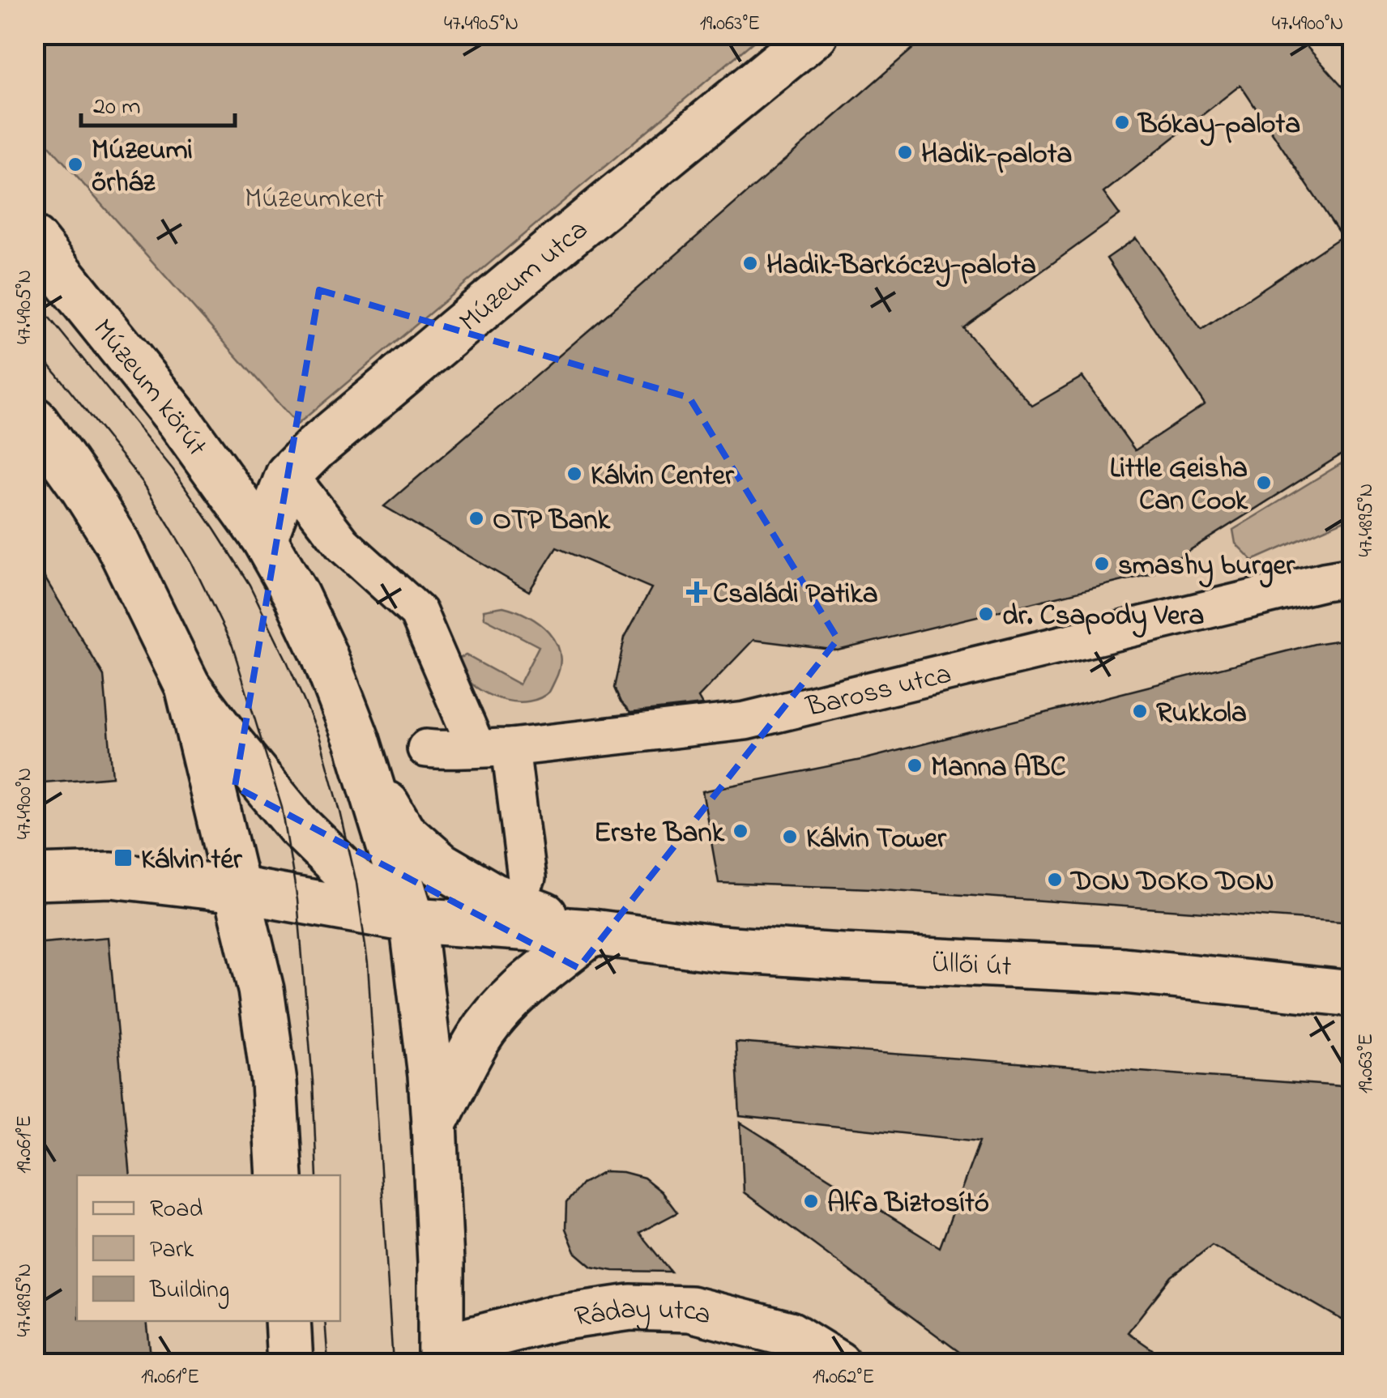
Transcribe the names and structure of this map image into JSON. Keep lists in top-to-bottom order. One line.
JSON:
{"streets":{"main road":["Múzeum utca","Múzeum körút","Üllői út","Ráday utca"],"street":["Baross utca"]},"crossings":[["Múzeum utca","Múzeum körút"]],"parks":["Múzeumkert"],"places":{"other":["Bókay-palota","Hadik-palota","Múzeumi őrház","Hadik–Barkóczy-palota","Kálvin Center","Little Geisha Can Cook","OTP Bank","smashy burger","dr. Csapody Vera","Rukkola","Manna ABC","Erste Bank","Kálvin Tower","DON DOKO DON","Alfa Biztosító"],"health":["Családi Patika"],"transit":["Kálvin tér"]},"legend":["Road","Park","Building"],"scale_bar":"20 m","coordinates":["47.4905°N","19.063°E","47.4900°N","47.4895°N","19.061°E","19.062°E"]}
